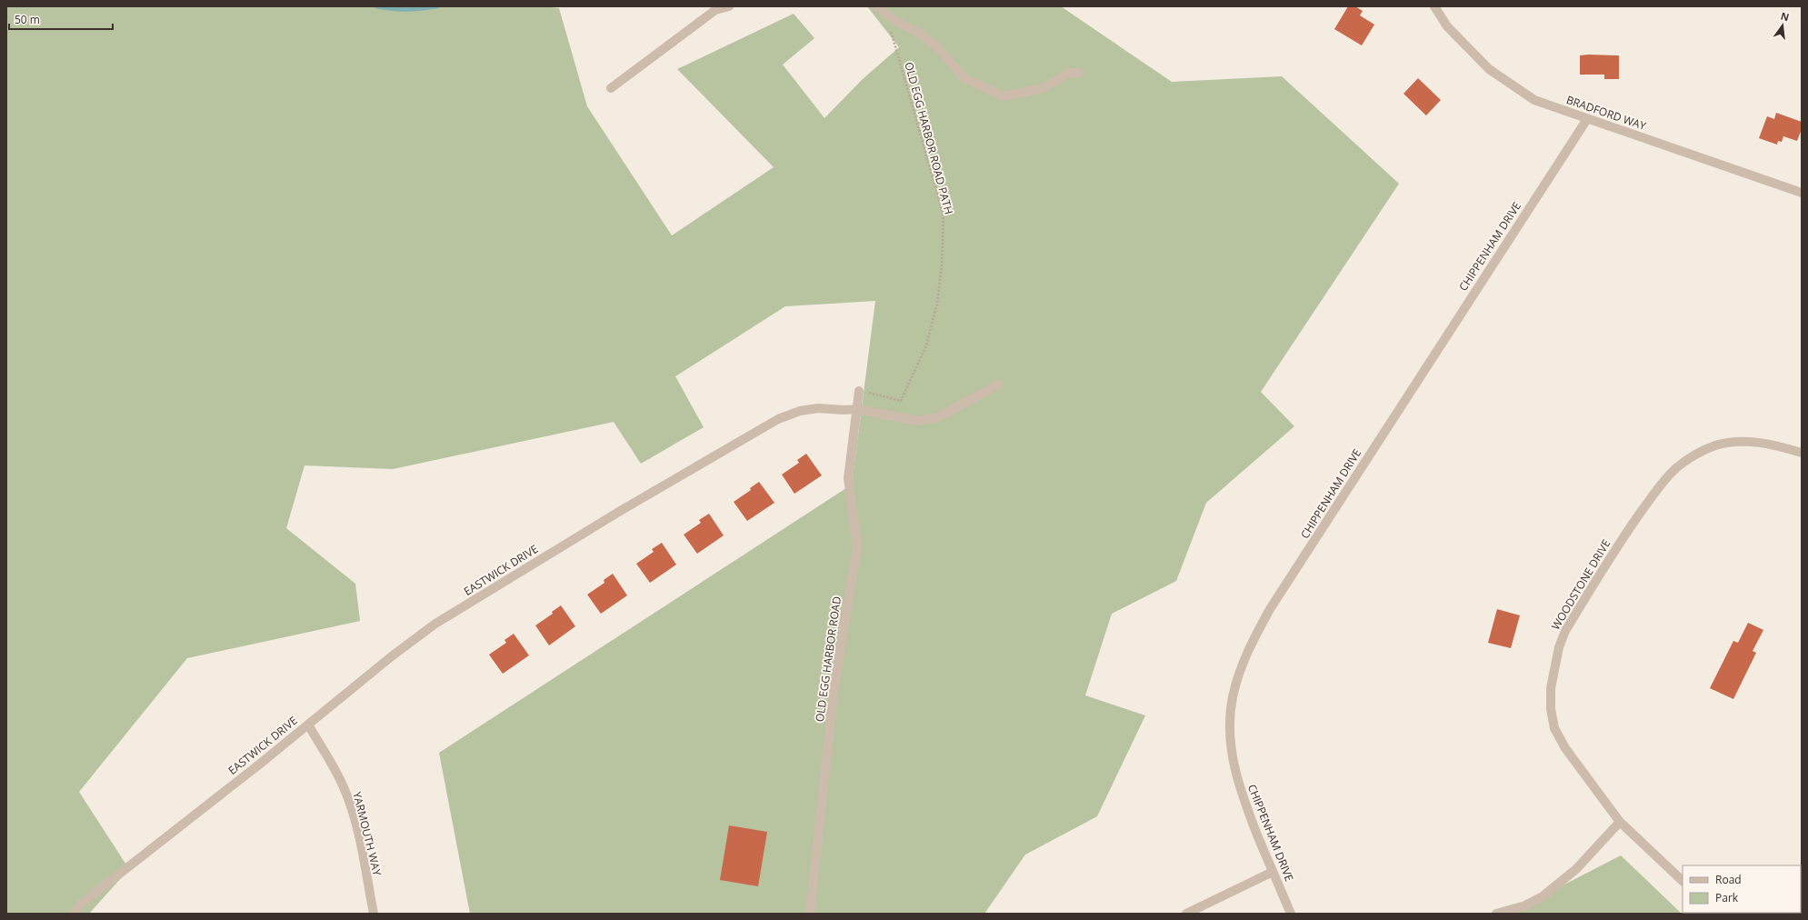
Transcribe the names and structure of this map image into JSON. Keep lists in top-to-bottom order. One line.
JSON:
{"streets":{"street":["BRADFORD WAY","CHIPPENHAM DRIVE","EASTWICK DRIVE","WOODSTONE DRIVE","OLD EGG HARBOR ROAD","YARMOUTH WAY"],"path":["OLD EGG HARBOR ROAD PATH"]},"crossings":[["BRADFORD WAY","CHIPPENHAM DRIVE"],["OLD EGG HARBOR ROAD PATH","OLD EGG HARBOR ROAD"],["EASTWICK DRIVE","OLD EGG HARBOR ROAD"],["EASTWICK DRIVE","YARMOUTH WAY"]],"legend":["Road","Park"],"scale_bar":"50 m","north":"top"}
